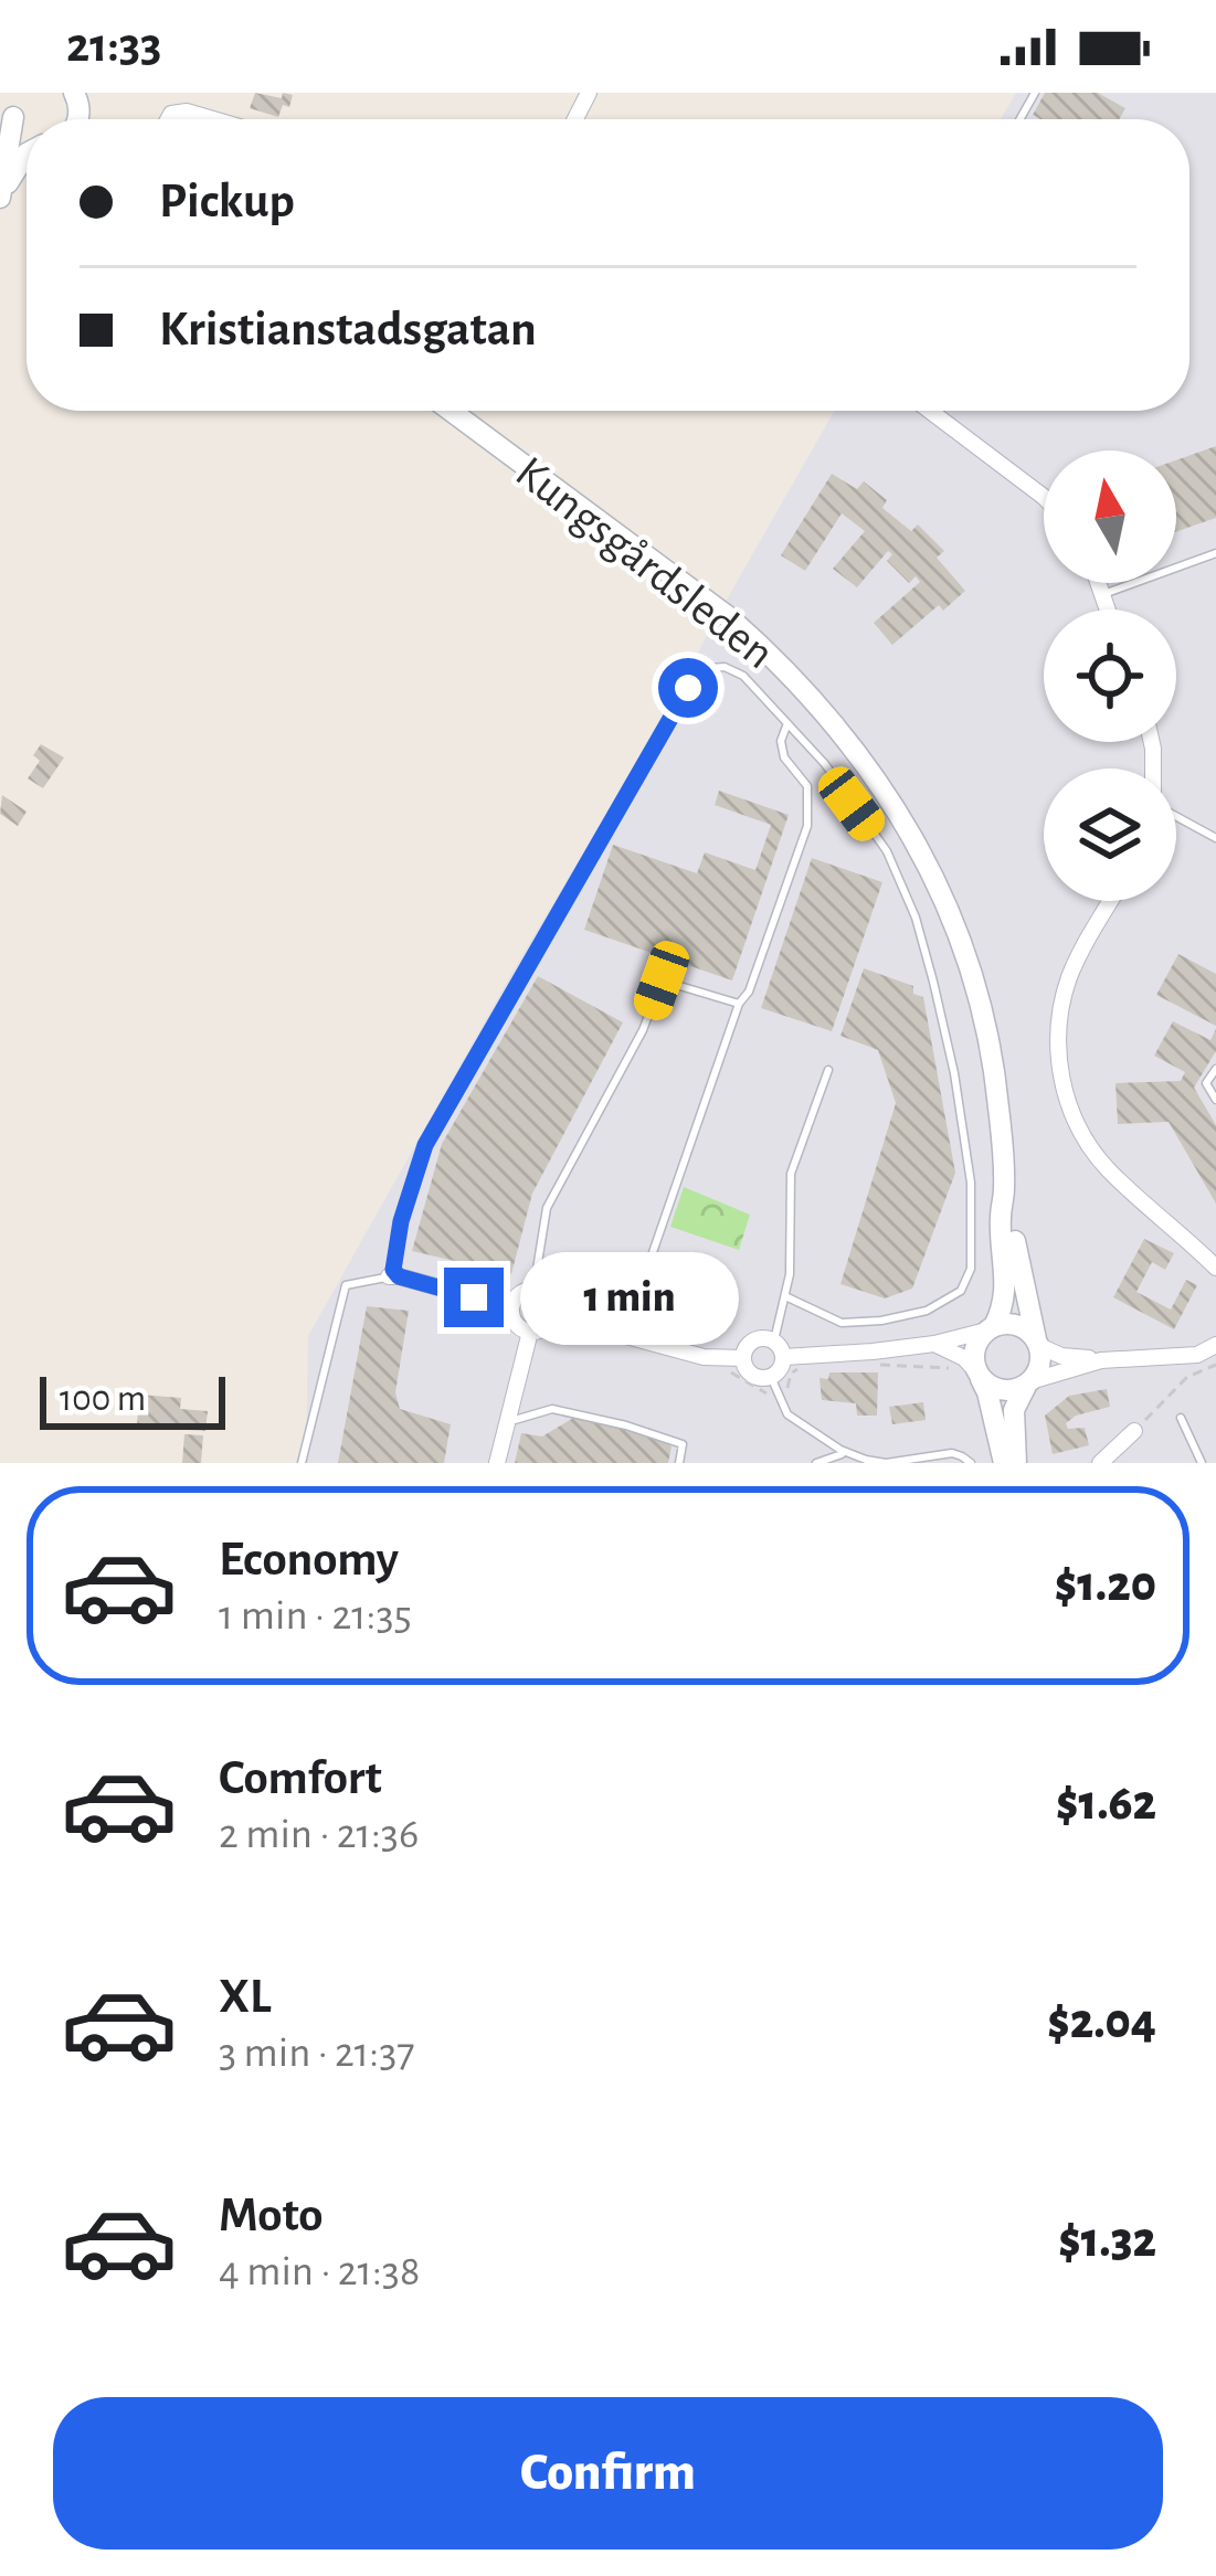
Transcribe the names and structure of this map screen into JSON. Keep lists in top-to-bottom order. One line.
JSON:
{"streets":{"main road":["Kungsgårdsleden"]},"scale_bar":"100 m","north":"top","page":{"status":"21:33","banner":["Pickup","Kristianstadsgatan"],"bubble":"1 min","scale":"100 m","list":[{"name":"Economy","note":"1 min · 21:35","value":"$1.20"},{"name":"Comfort","note":"2 min · 21:36","value":"$1.62"},{"name":"XL","note":"3 min · 21:37","value":"$2.04"},{"name":"Moto","note":"4 min · 21:38","value":"$1.32"}],"buttons":"Confirm"}}
